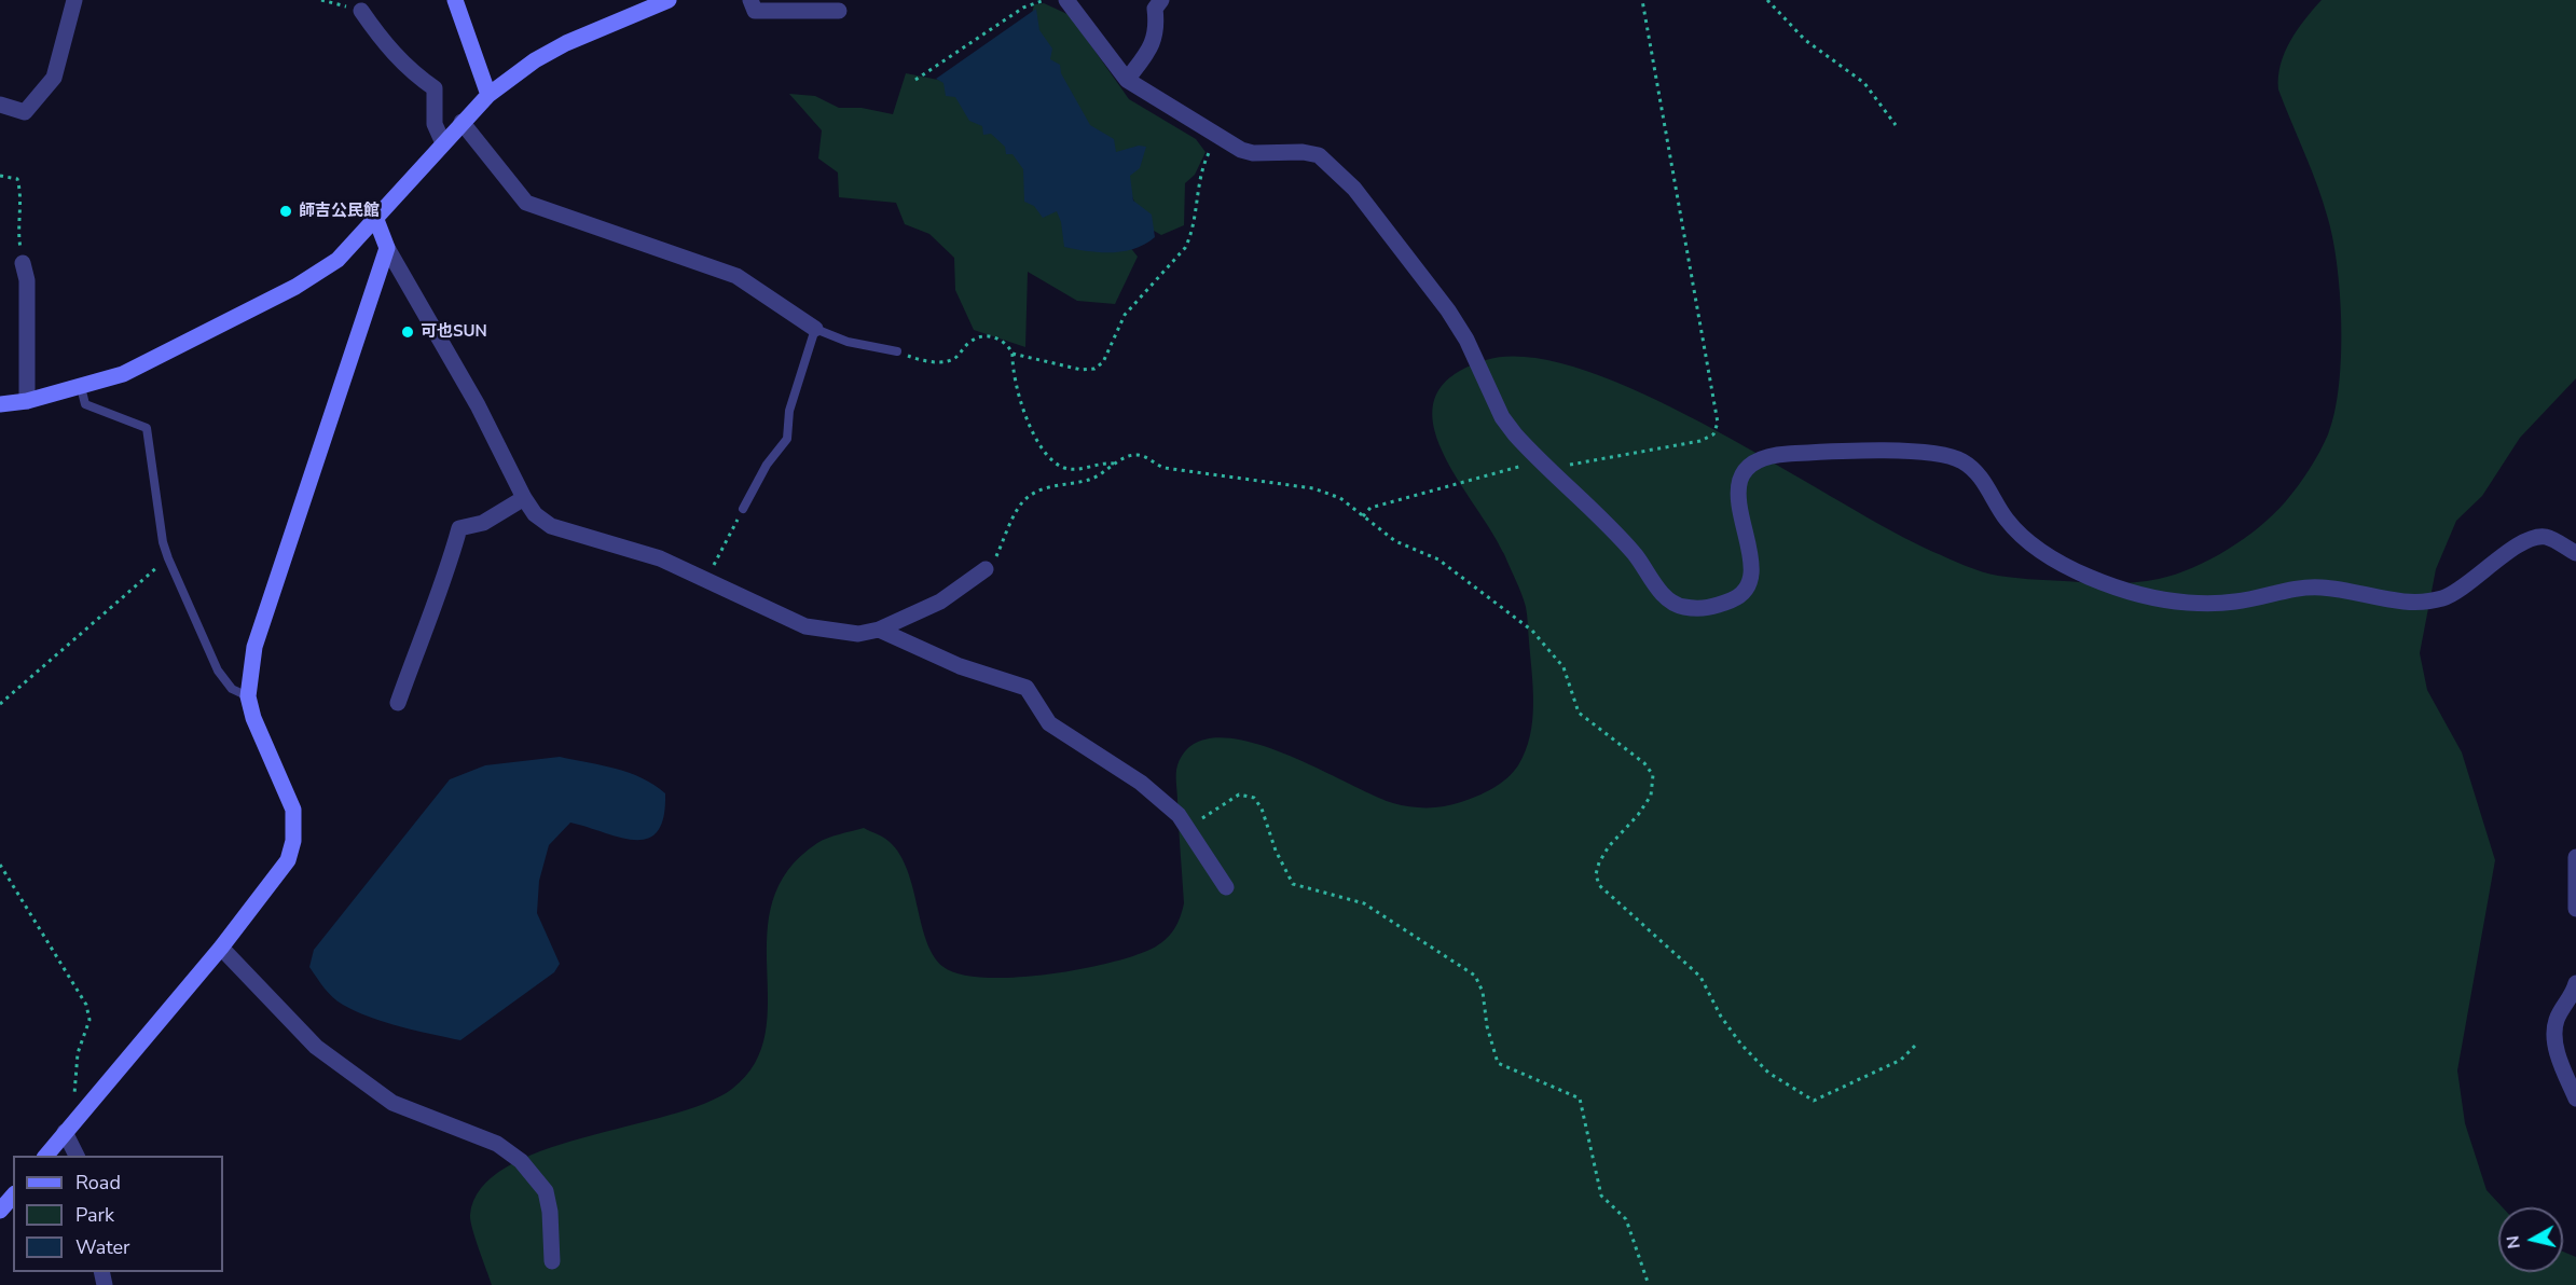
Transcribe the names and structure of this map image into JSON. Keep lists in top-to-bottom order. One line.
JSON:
{"places":["師吉公民館","可也SUN"],"legend":["Road","Park","Water"],"north":"left"}
